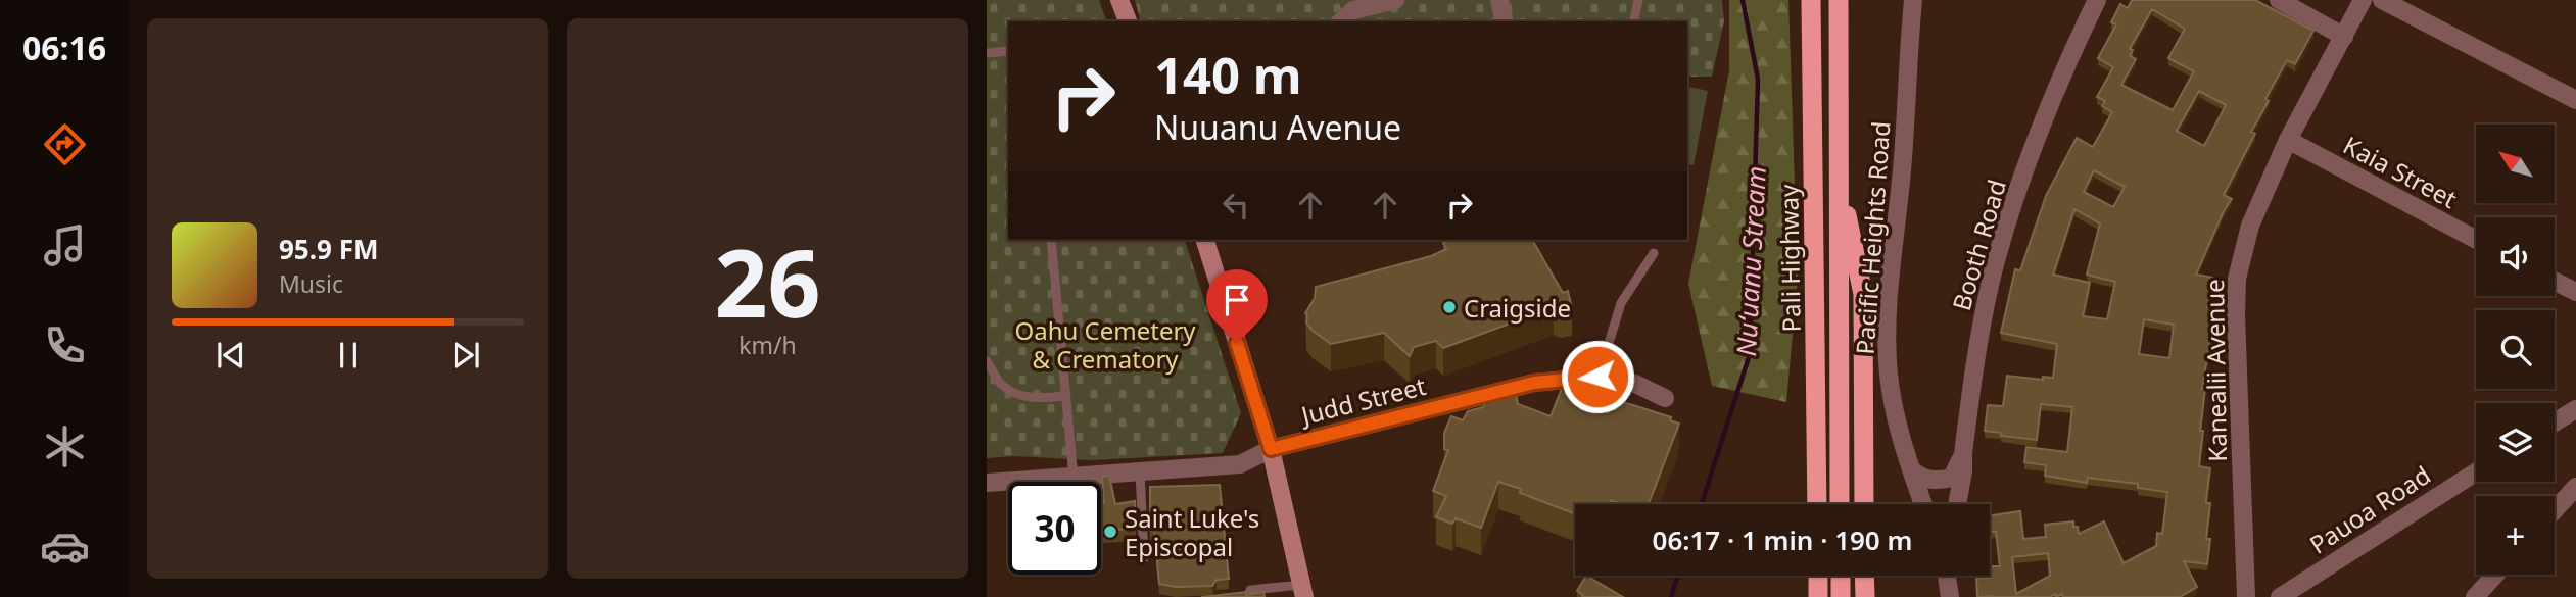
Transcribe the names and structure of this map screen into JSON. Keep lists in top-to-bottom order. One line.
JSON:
{"streets":{"highway":["Pali Highway"],"street":["Kaia Street","Pacific Heights Road","Booth Road","Kanealii Avenue","Judd Street","Pauoa Road"]},"crossings":[["Kaia Street","Kanealii Avenue"]],"water":["Nuʻuanu Stream"],"parks":["Oahu Cemetery & Crematory"],"places":["Craigside","Saint Luke's Episcopal"],"north":"top left","page":{"tabs":"06:16","tile":["26","km/h"],"turn":["140 m","Nuuanu Avenue"],"map_buttons":"+","song":["95.9 FM","Music"],"limit":"30","trip":"06:17 · 1 min · 190 m"}}
